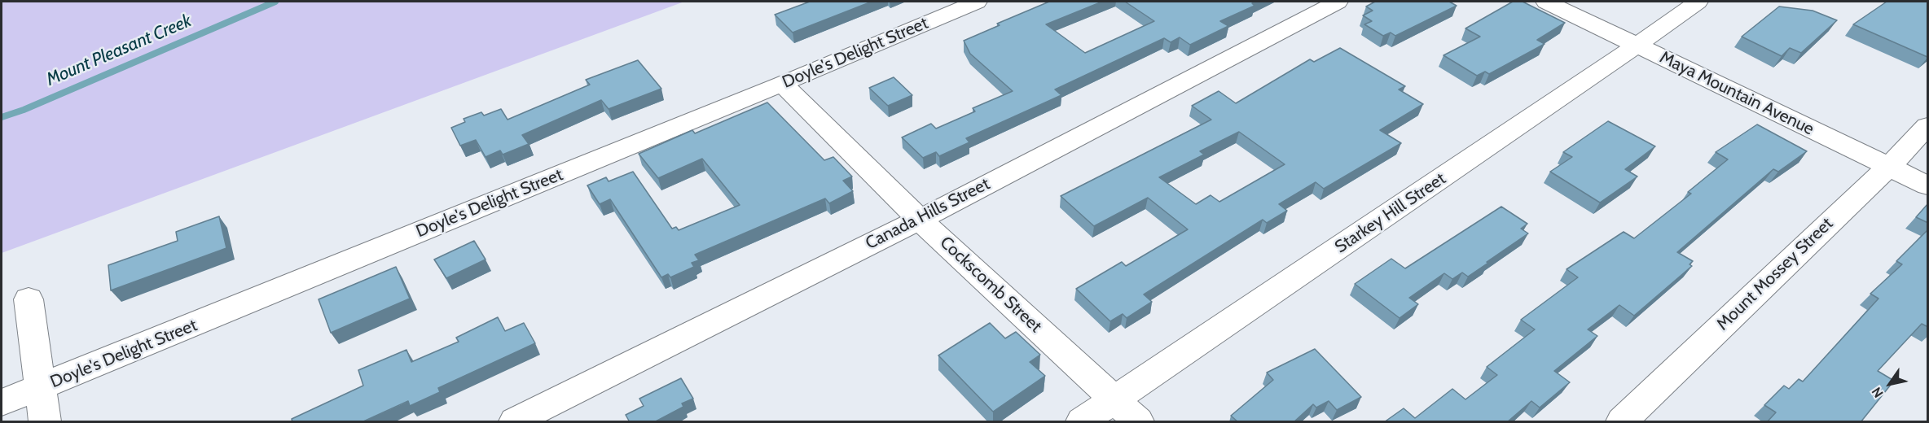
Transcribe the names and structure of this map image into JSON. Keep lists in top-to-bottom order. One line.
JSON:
{"streets":{"street":["Doyle's Delight Street","Maya Mountain Avenue","Starkey Hill Street","Canada Hills Street","Mount Mossey Street","Cockscomb Street"]},"crossings":[["Doyle's Delight Street","Cockscomb Street"],["Maya Mountain Avenue","Starkey Hill Street"],["Maya Mountain Avenue","Mount Mossey Street"],["Starkey Hill Street","Cockscomb Street"],["Canada Hills Street","Cockscomb Street"]],"water":["Mount Pleasant Creek"],"north":"bottom left"}
